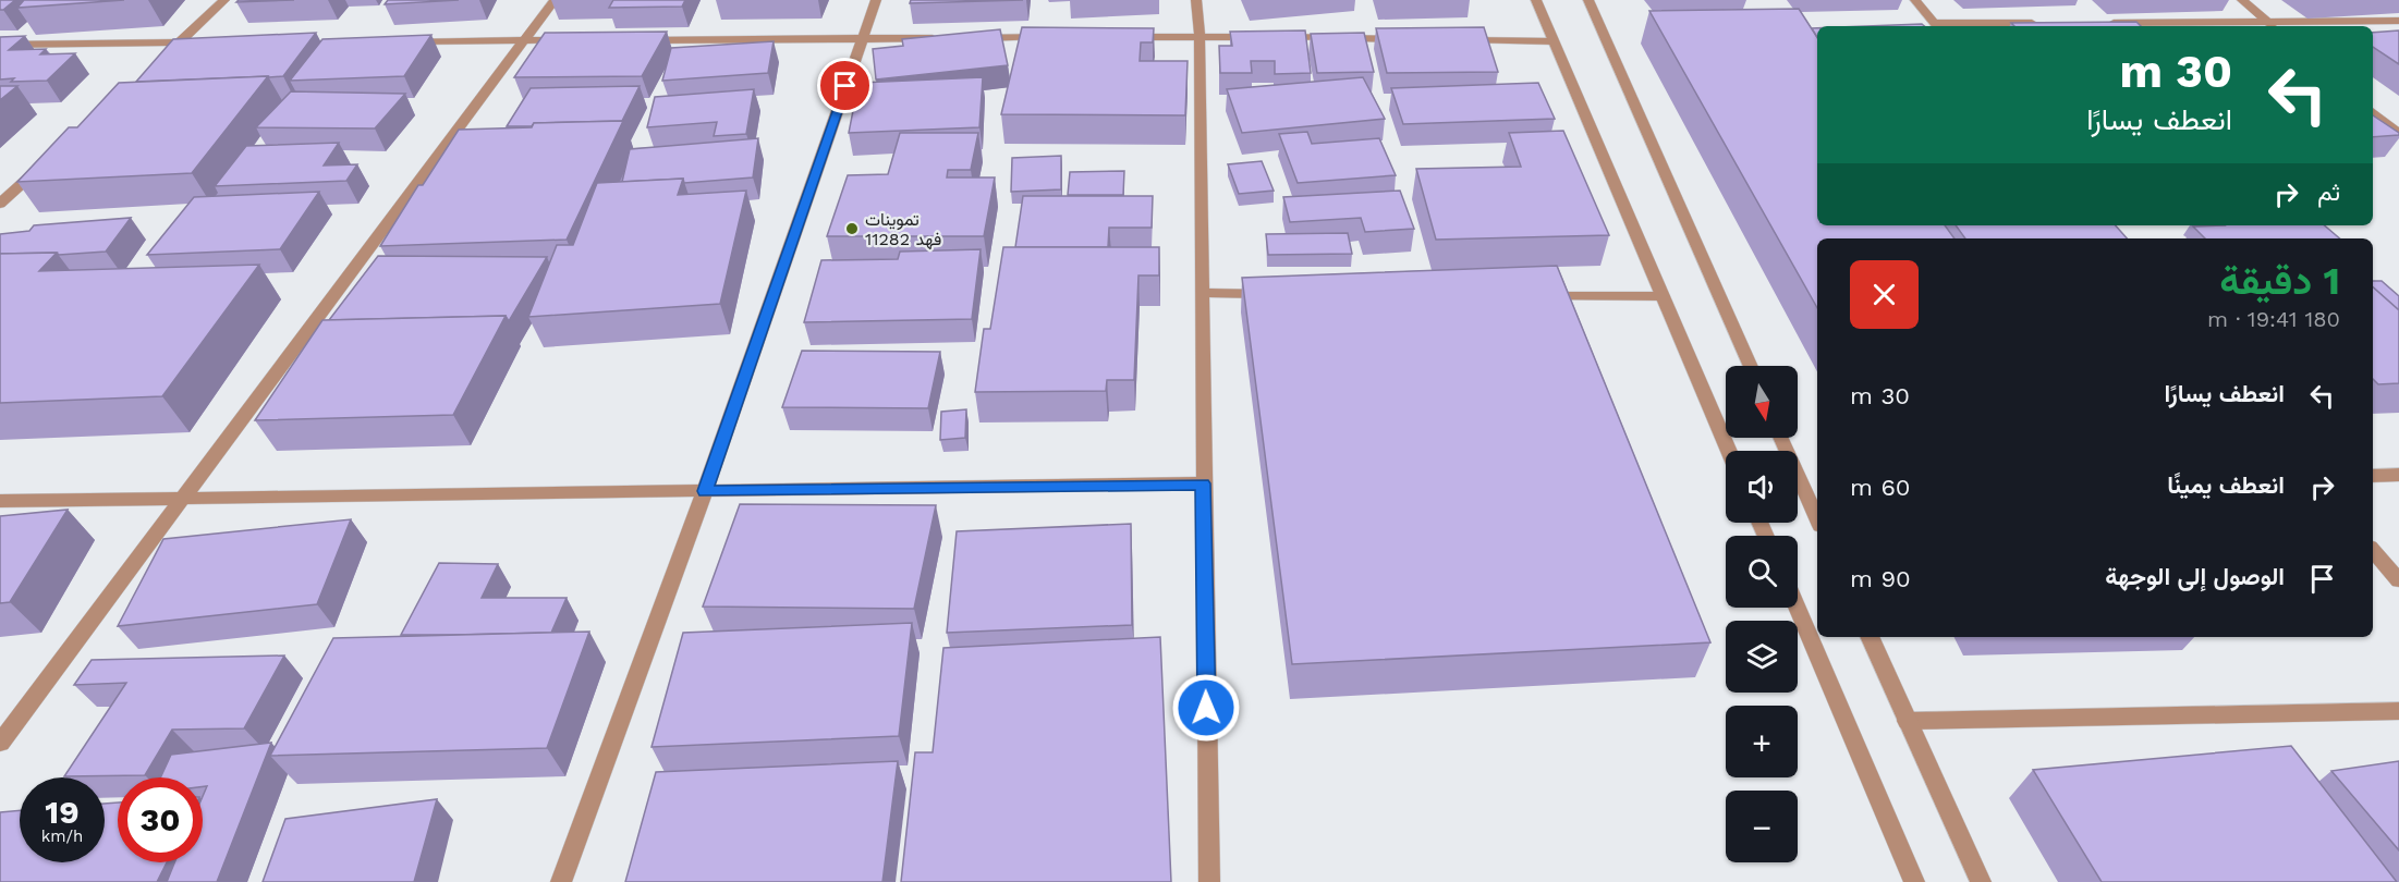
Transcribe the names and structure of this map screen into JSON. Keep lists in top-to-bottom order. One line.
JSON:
{"places":["تموينات فهد 11282"],"north":"bottom","page":{"turn":["30 m","انعطف يسارًا"],"then":"ثم","heading":["1 دقيقة","180 m · 19:41"],"list":[{"name":"انعطف يسارًا","value":"30 m"},{"name":"انعطف يمينًا","value":"60 m"},{"name":"الوصول إلى الوجهة","value":"90 m"}],"map_buttons":["+","−"],"speed":"19 km/h","limit":"30"}}
